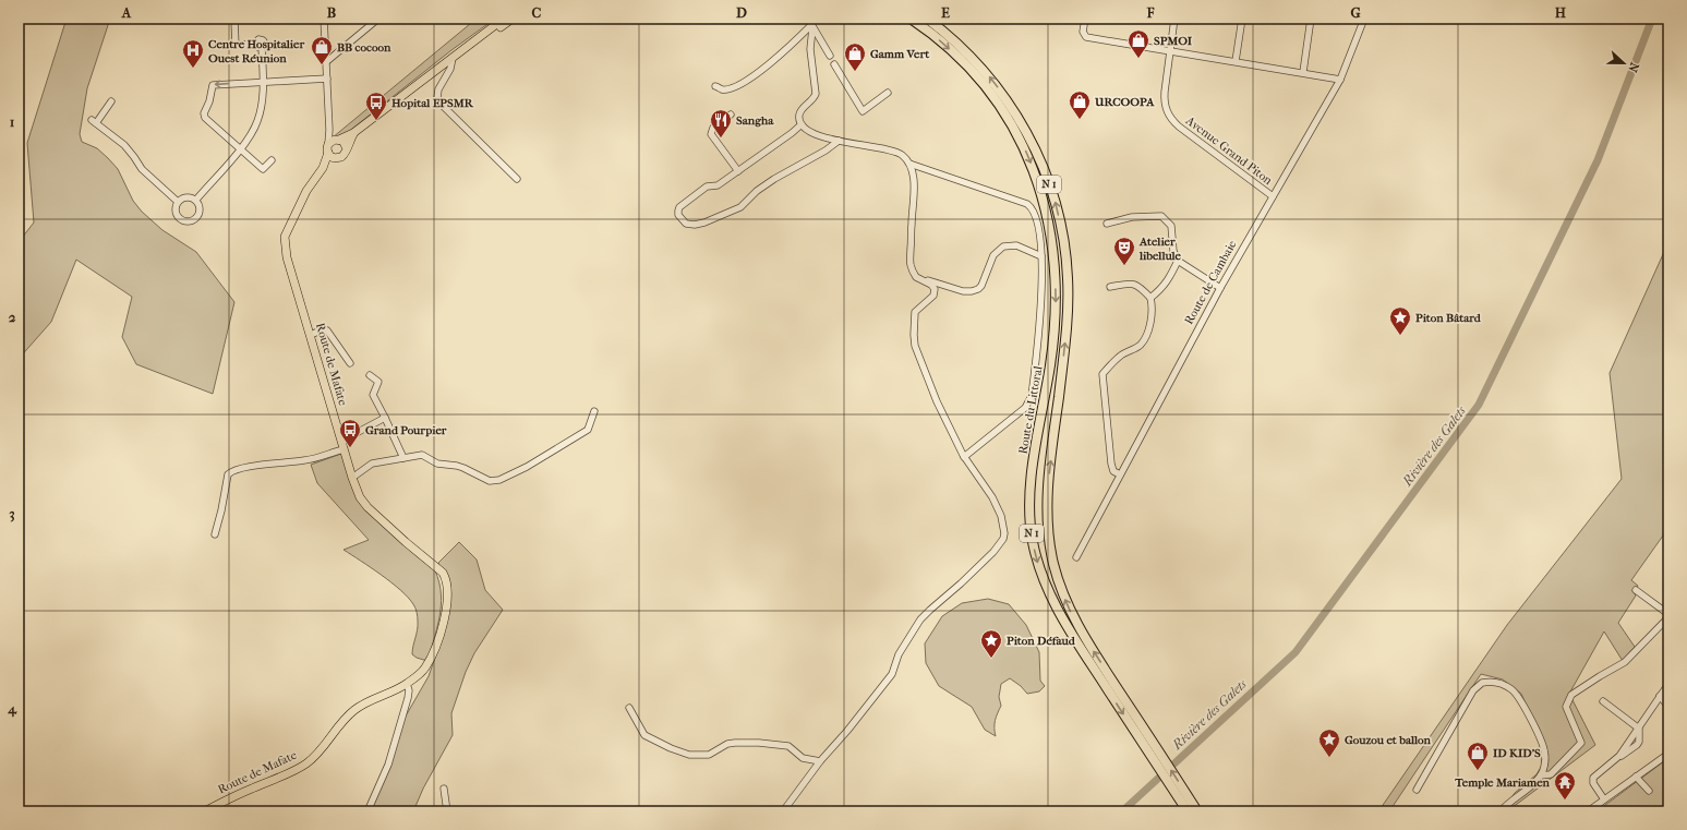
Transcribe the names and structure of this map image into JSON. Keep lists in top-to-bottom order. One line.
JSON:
{"streets":{"highway":["N 1","Route du Littoral"],"main road":["Route de Mafate"],"street":["Avenue Grand Piton","Route de Cambaie"]},"crossings":[["Avenue Grand Piton","Route de Cambaie"]],"water":["Rivière des Galets"],"places":{"shop":["SPMOI","BB cocoon","Gamm Vert","URCOOPA","ID KID'S"],"hospital":["Centre Hospitalier Ouest Réunion"],"bus stop":["Hopital EPSMR","Grand Pourpier"],"restaurant":["Sangha"],"theatre":["Atelier libellule"],"place":["Piton Bâtard","Piton Défaud","Gouzou et ballon"],"temple":["Temple Mariamen"]},"north":"right","grid":{"columns":["A","B","C","D","E","F","G","H"],"rows":["1","2","3","4"]}}
